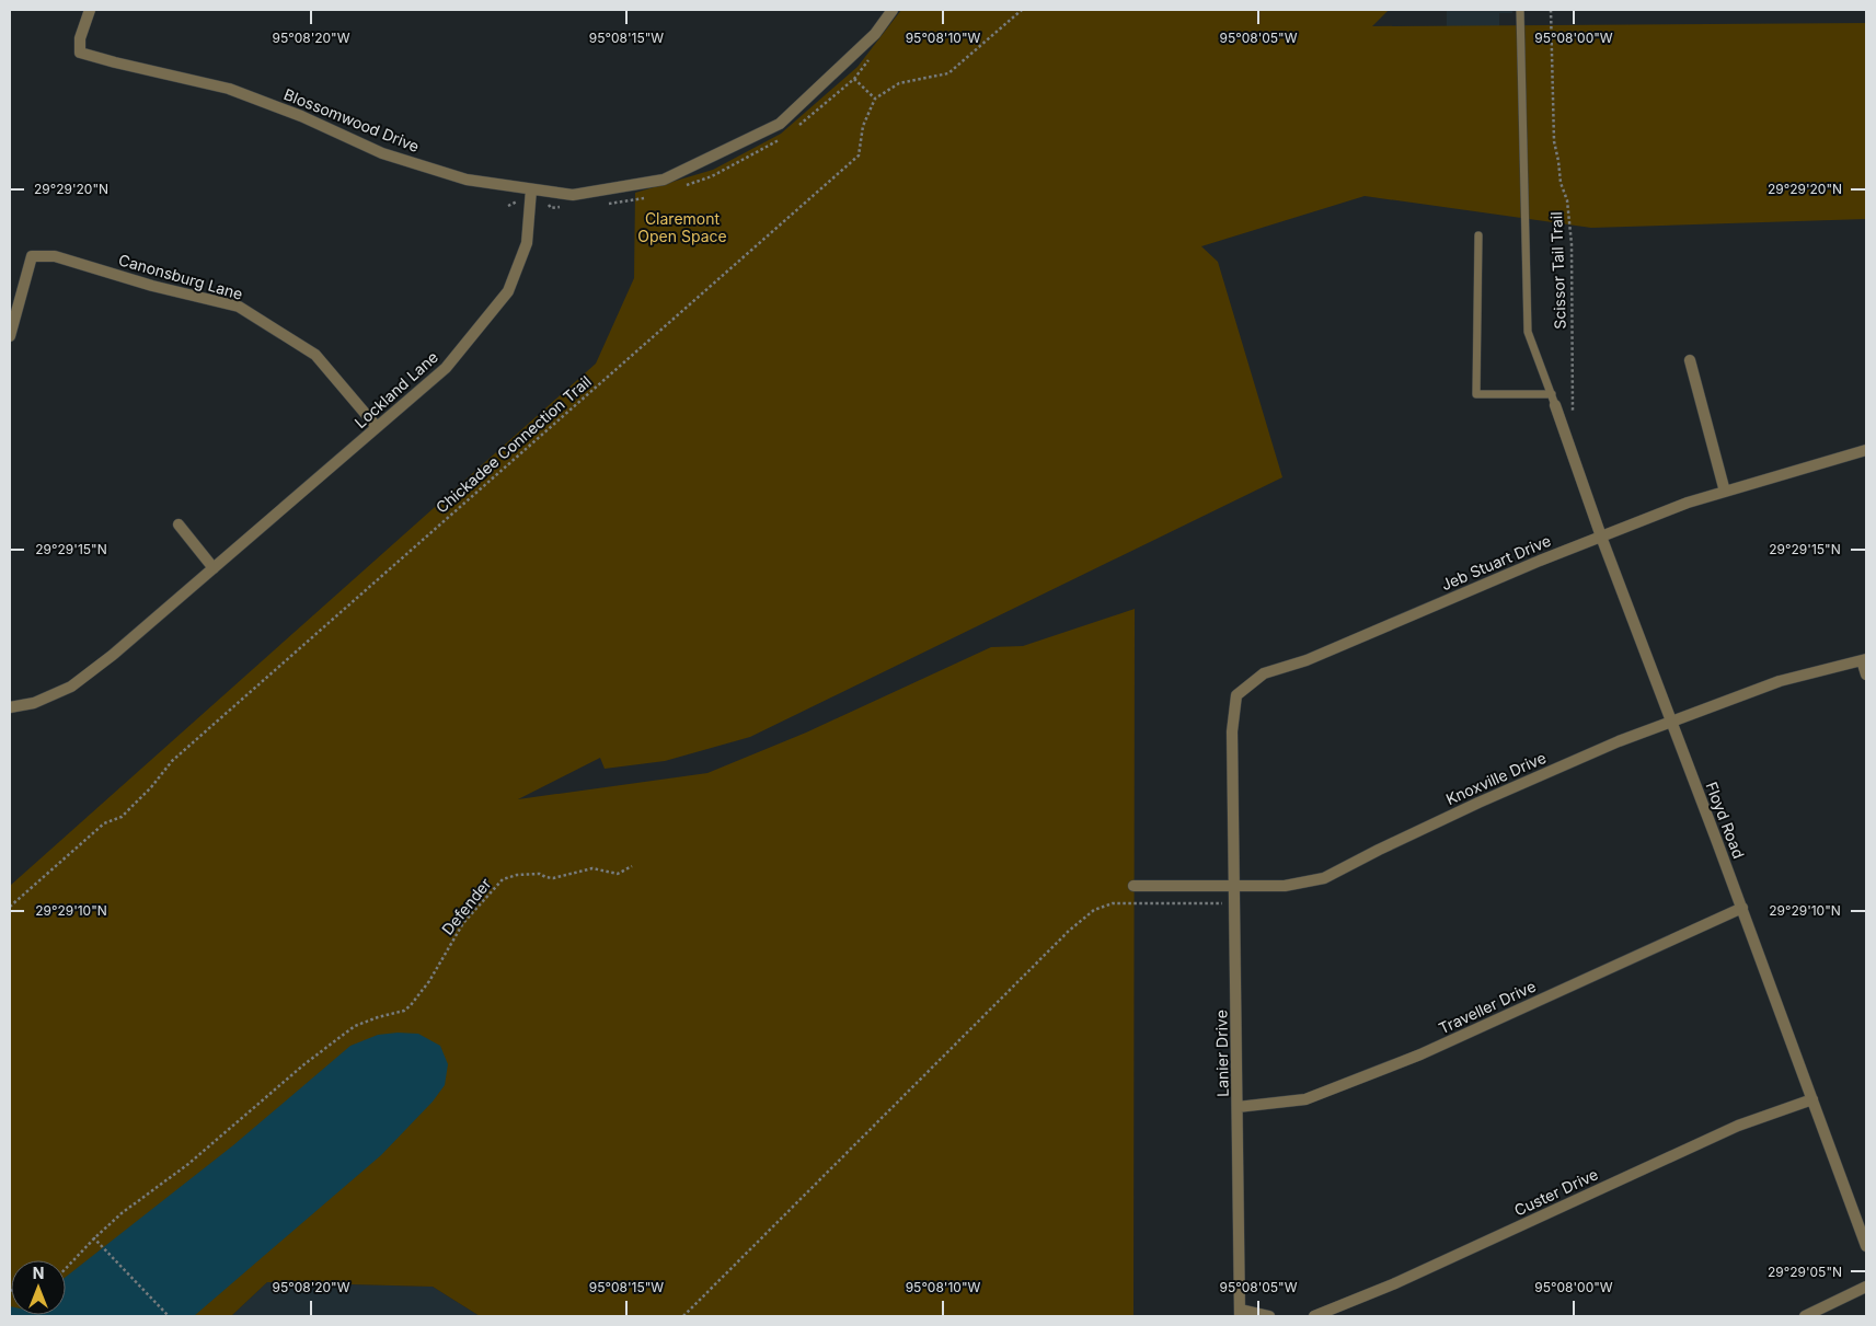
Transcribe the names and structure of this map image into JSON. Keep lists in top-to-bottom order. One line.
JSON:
{"streets":{"street":["Blossomwood Drive","Canonsburg Lane","Lockland Lane","Jeb Stuart Drive","Knoxville Drive","Floyd Road","Traveller Drive","Lanier Drive","Custer Drive"],"path":["Scissor Tail Trail","Chickadee Connection Trail","Defender"]},"crossings":[["Blossomwood Drive","Lockland Lane"],["Canonsburg Lane","Lockland Lane"],["Jeb Stuart Drive","Floyd Road"],["Jeb Stuart Drive","Lanier Drive"],["Knoxville Drive","Floyd Road"],["Knoxville Drive","Lanier Drive"],["Floyd Road","Traveller Drive"],["Floyd Road","Custer Drive"],["Traveller Drive","Lanier Drive"]],"parks":["Claremont Open Space"],"north":"top","coordinates":["95°08'20\"W","95°08'15\"W","95°08'10\"W","95°08'05\"W","95°08'00\"W","29°29'20\"N","29°29'15\"N","29°29'10\"N","29°29'05\"N"]}
